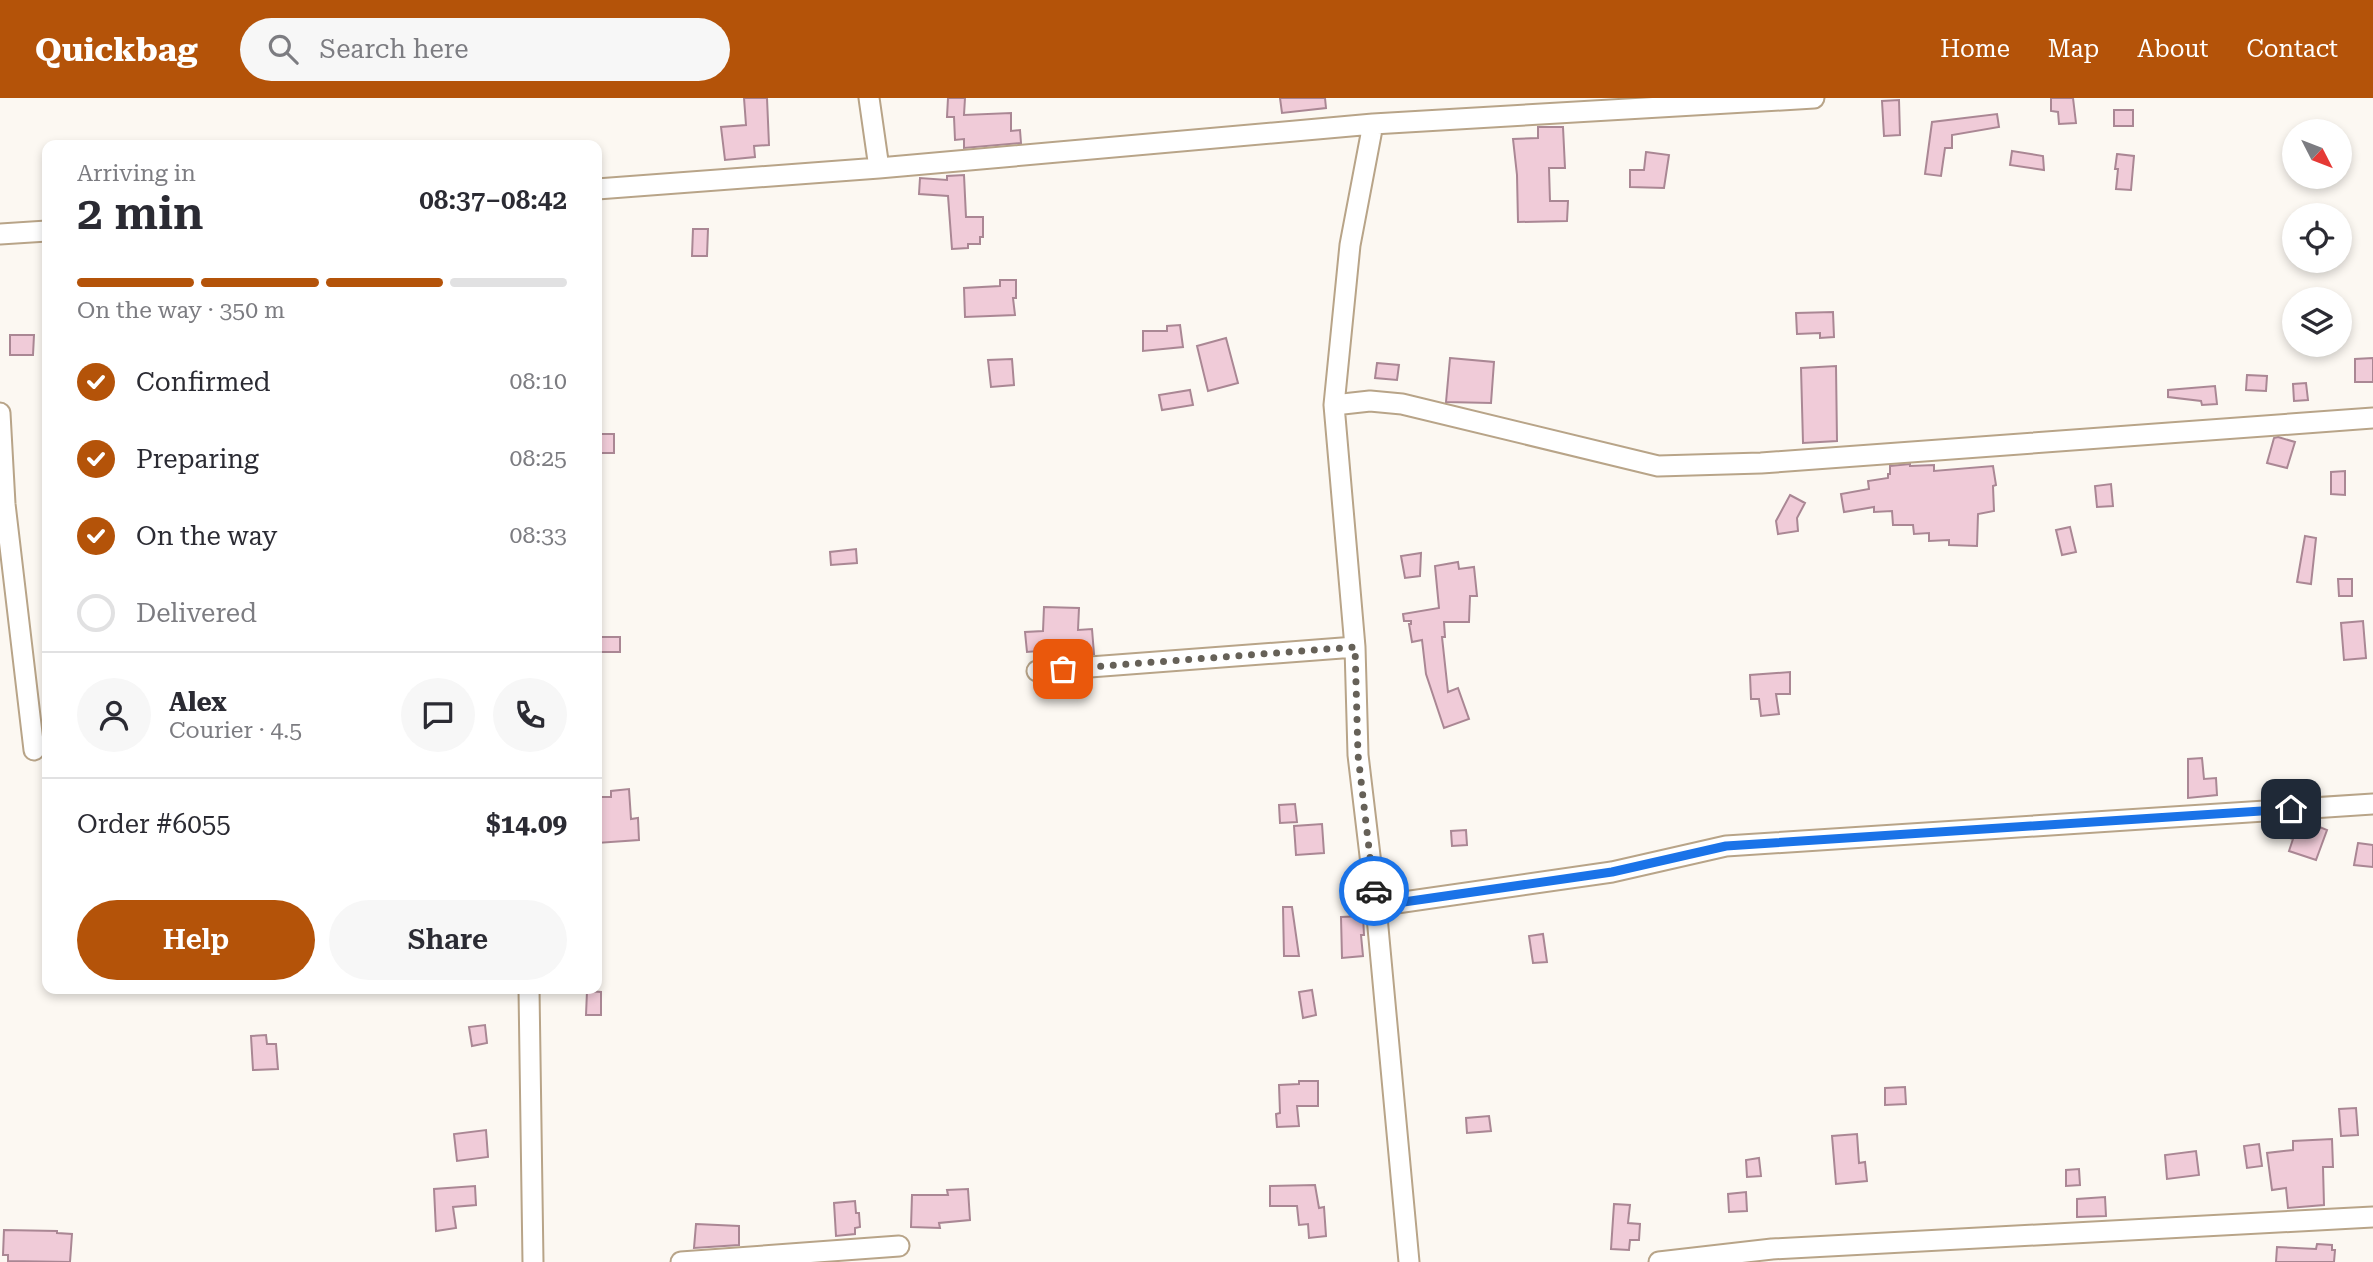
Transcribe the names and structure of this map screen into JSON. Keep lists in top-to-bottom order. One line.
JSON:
{"north":"bottom right","page":{"header":"Quickbag","search":"Search here","nav":["Home","Map","About","Contact"],"heading":["2 min","Arriving in","08:37–08:42"],"panel":["Alex","Courier · 4.5","Order #6055","$14.09"],"bar":"On the way · 350 m","list":[["Confirmed","08:10"],["Preparing","08:25"],["On the way","08:33"],"Delivered"],"buttons":["Help","Share"]}}
